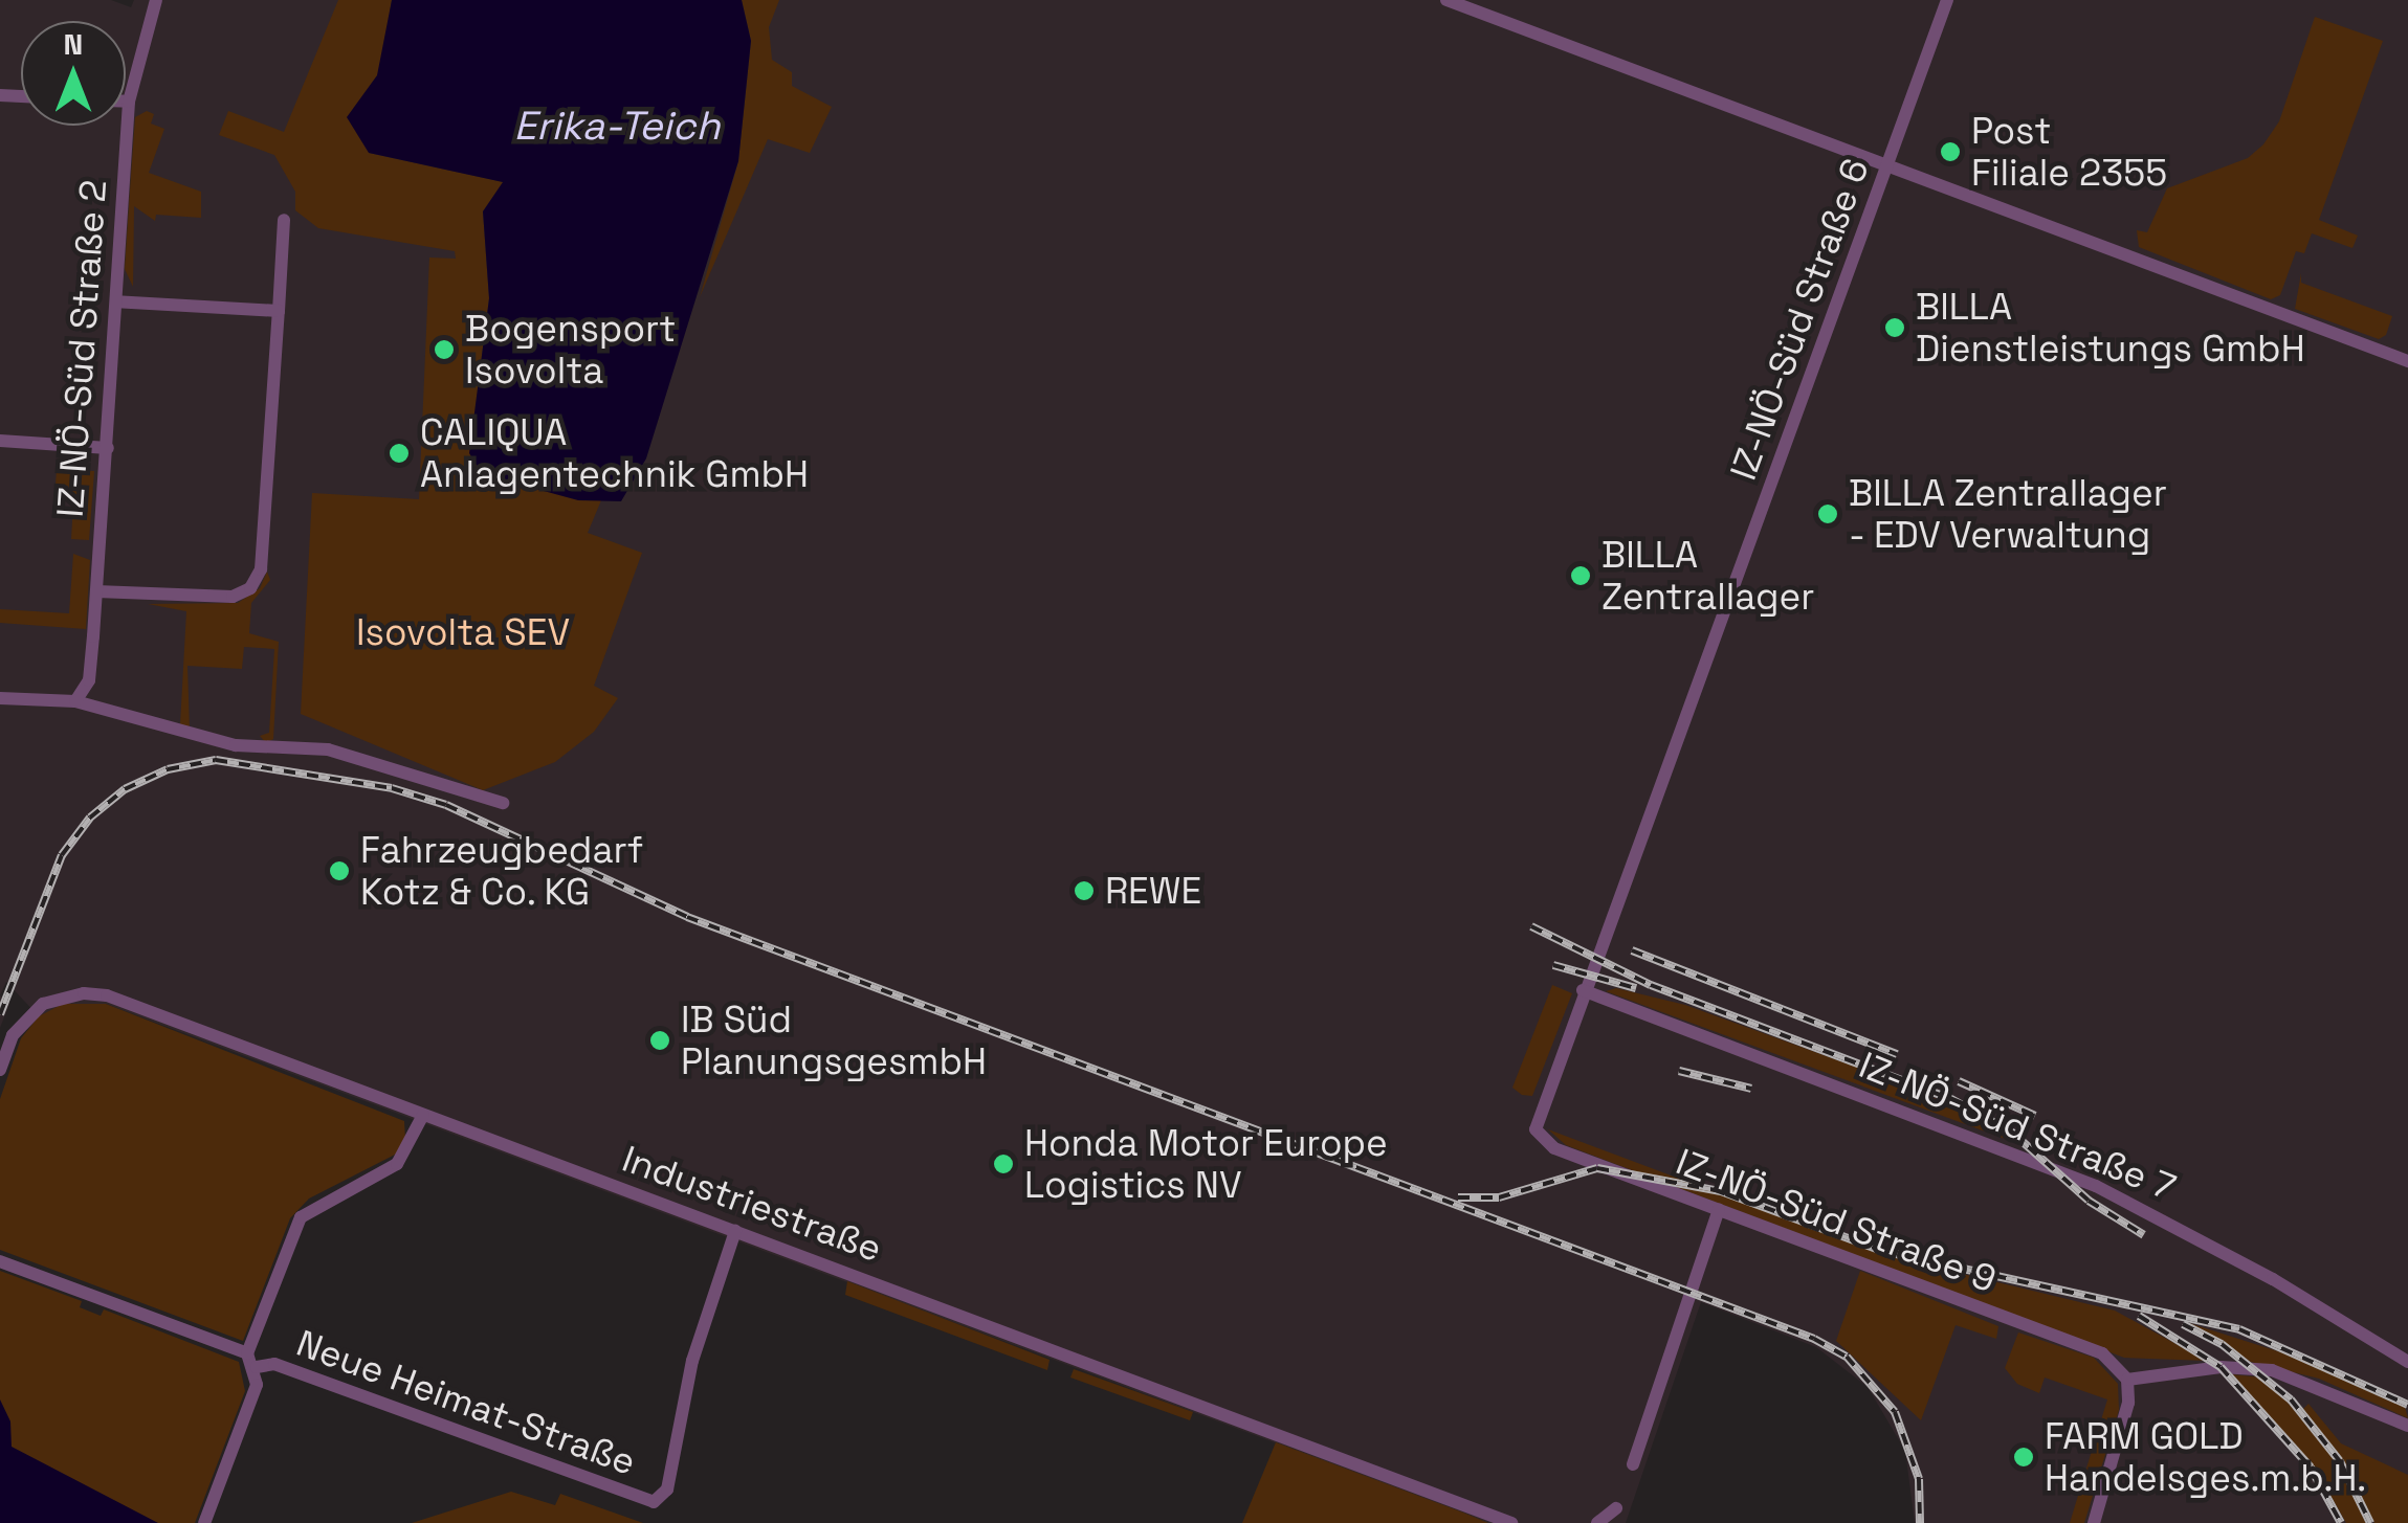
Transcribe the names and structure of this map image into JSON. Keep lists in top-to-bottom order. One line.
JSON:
{"streets":{"street":["IZ-NÖ-Süd Straße 6","IZ-NÖ-Süd Straße 2","IZ-NÖ-Süd Straße 7","Industriestraße","IZ-NÖ-Süd Straße 9","Neue Heimat-Straße"]},"crossings":[["IZ-NÖ-Süd Straße 6","IZ-NÖ-Süd Straße 7"],["IZ-NÖ-Süd Straße 6","IZ-NÖ-Süd Straße 9"],["Industriestraße","Neue Heimat-Straße"]],"water":["Erika-Teich"],"parks":["Isovolta SEV"],"places":["Post Filiale 2355","BILLA Dienstleistungs GmbH","Bogensport Isovolta","CALIQUA Anlagentechnik GmbH","BILLA Zentrallager - EDV Verwaltung","BILLA Zentrallager","Fahrzeugbedarf Kotz & Co. KG","REWE","IB Süd PlanungsgesmbH","Honda Motor Europe Logistics NV","FARM GOLD Handelsges.m.b.H."],"north":"top"}
